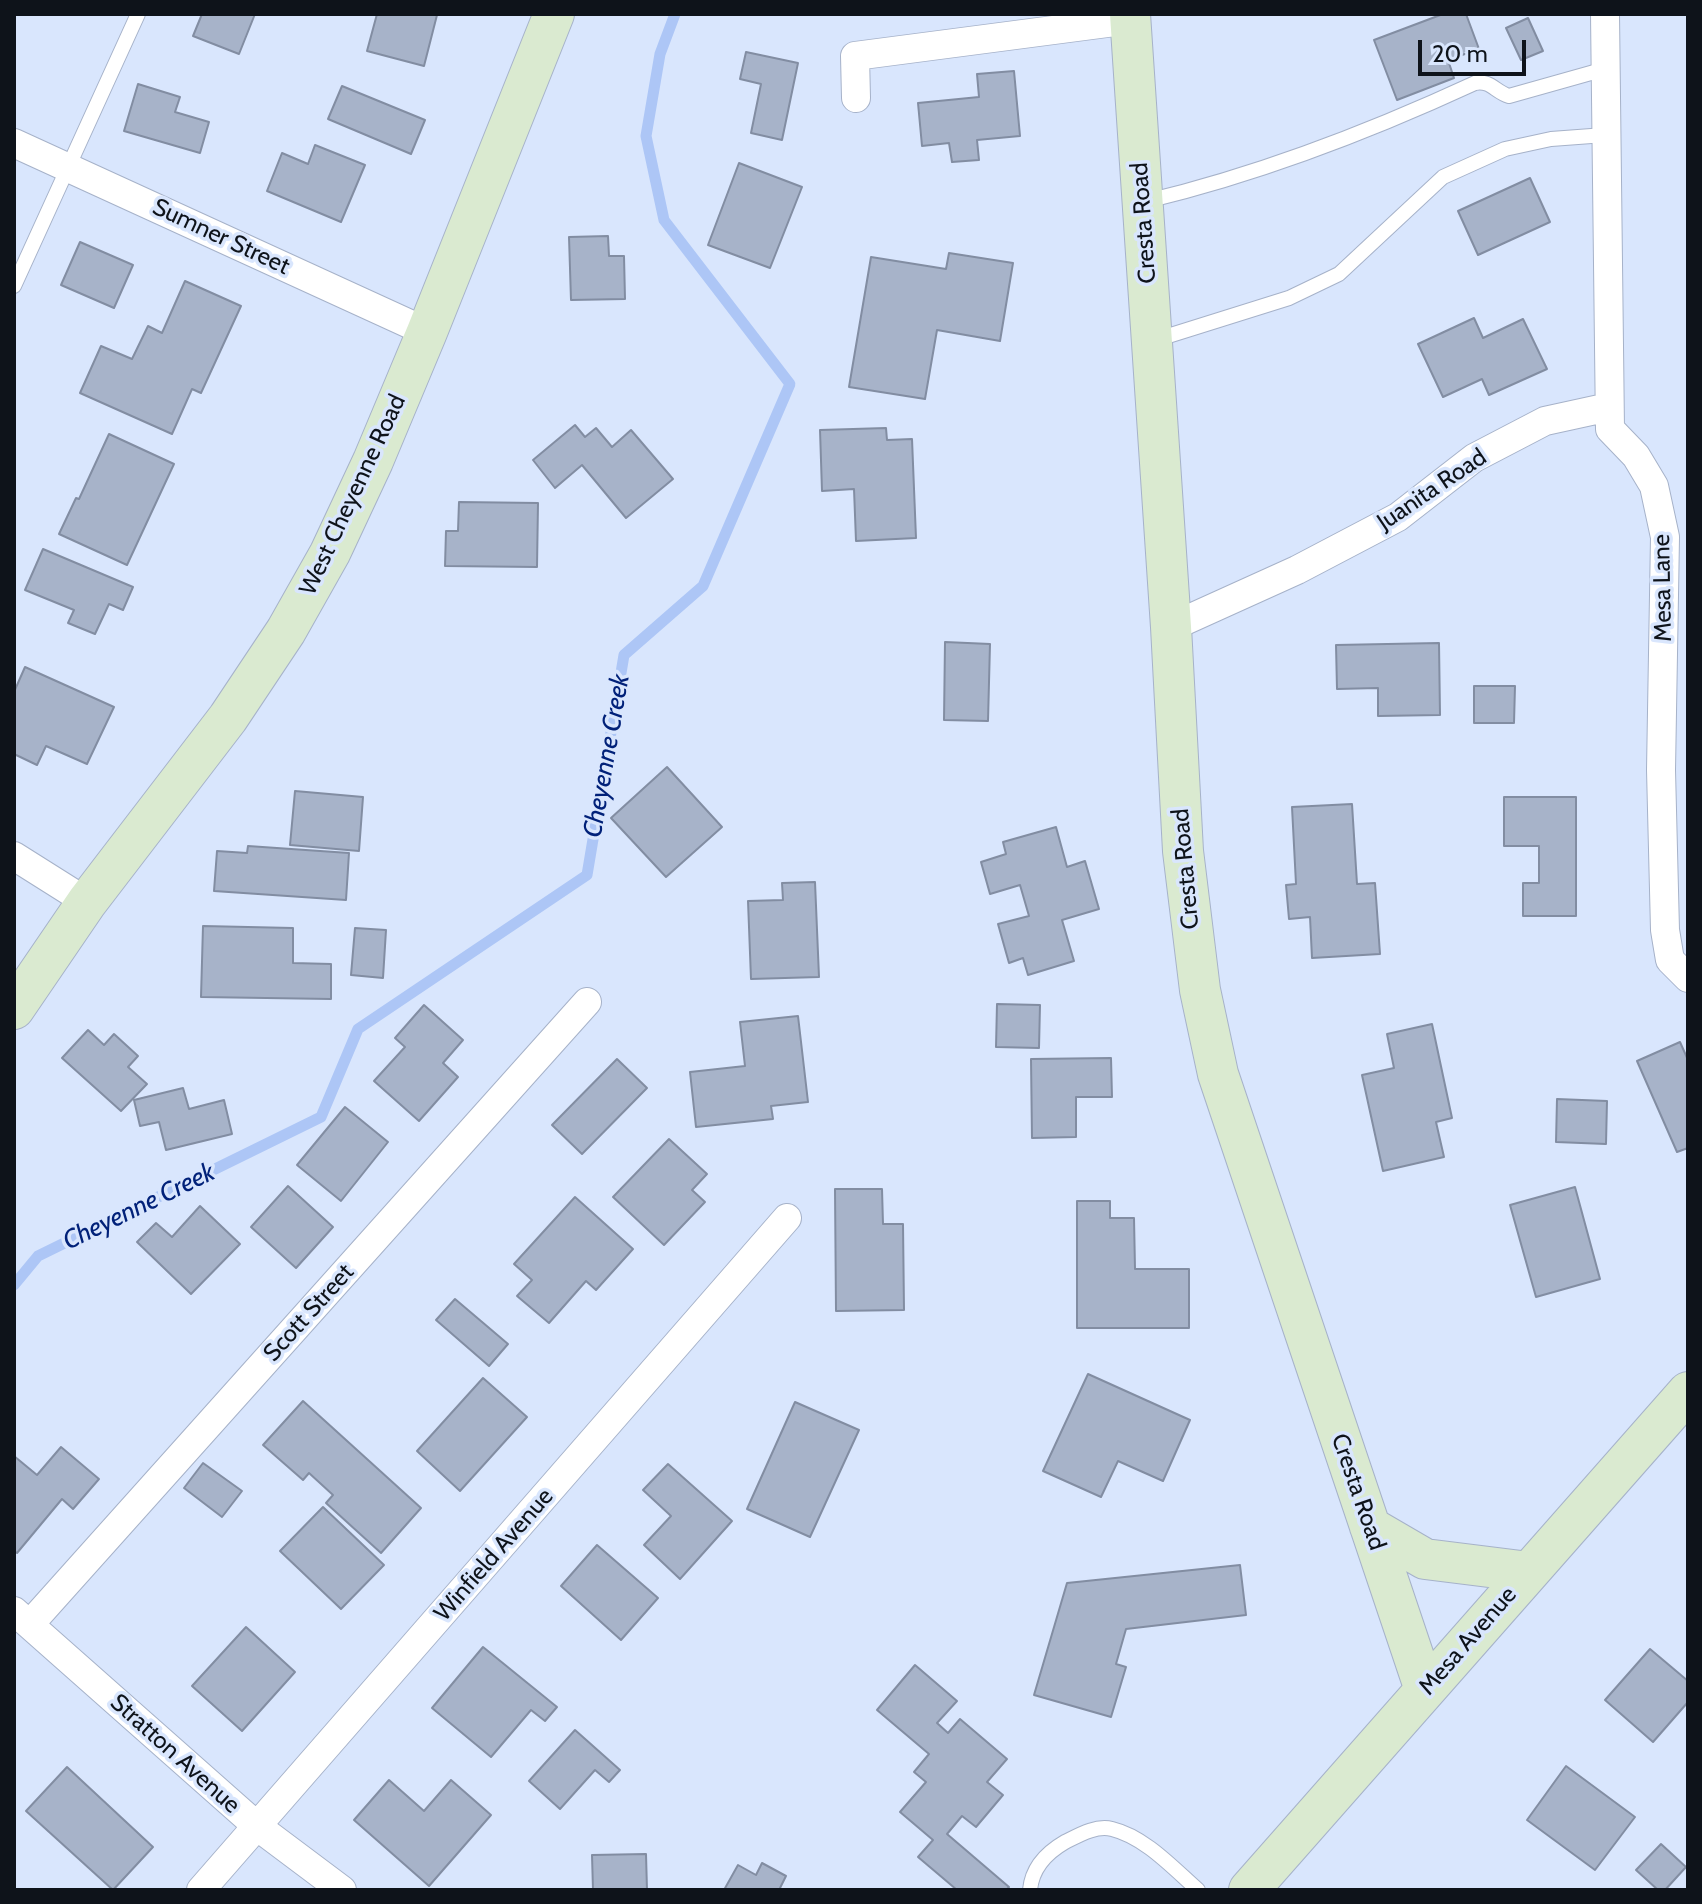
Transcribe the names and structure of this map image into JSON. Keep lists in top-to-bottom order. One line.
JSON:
{"streets":{"main road":["Cresta Road","West Cheyenne Road","Mesa Avenue"],"street":["Sumner Street","Juanita Road","Mesa Lane","Scott Street","Winfield Avenue","Stratton Avenue"]},"crossings":[["Cresta Road","Juanita Road"],["Cresta Road","Mesa Avenue"],["Sumner Street","West Cheyenne Road"],["Juanita Road","Mesa Lane"],["Scott Street","Stratton Avenue"],["Winfield Avenue","Stratton Avenue"]],"water":["Cheyenne Creek"],"scale_bar":"20 m"}
